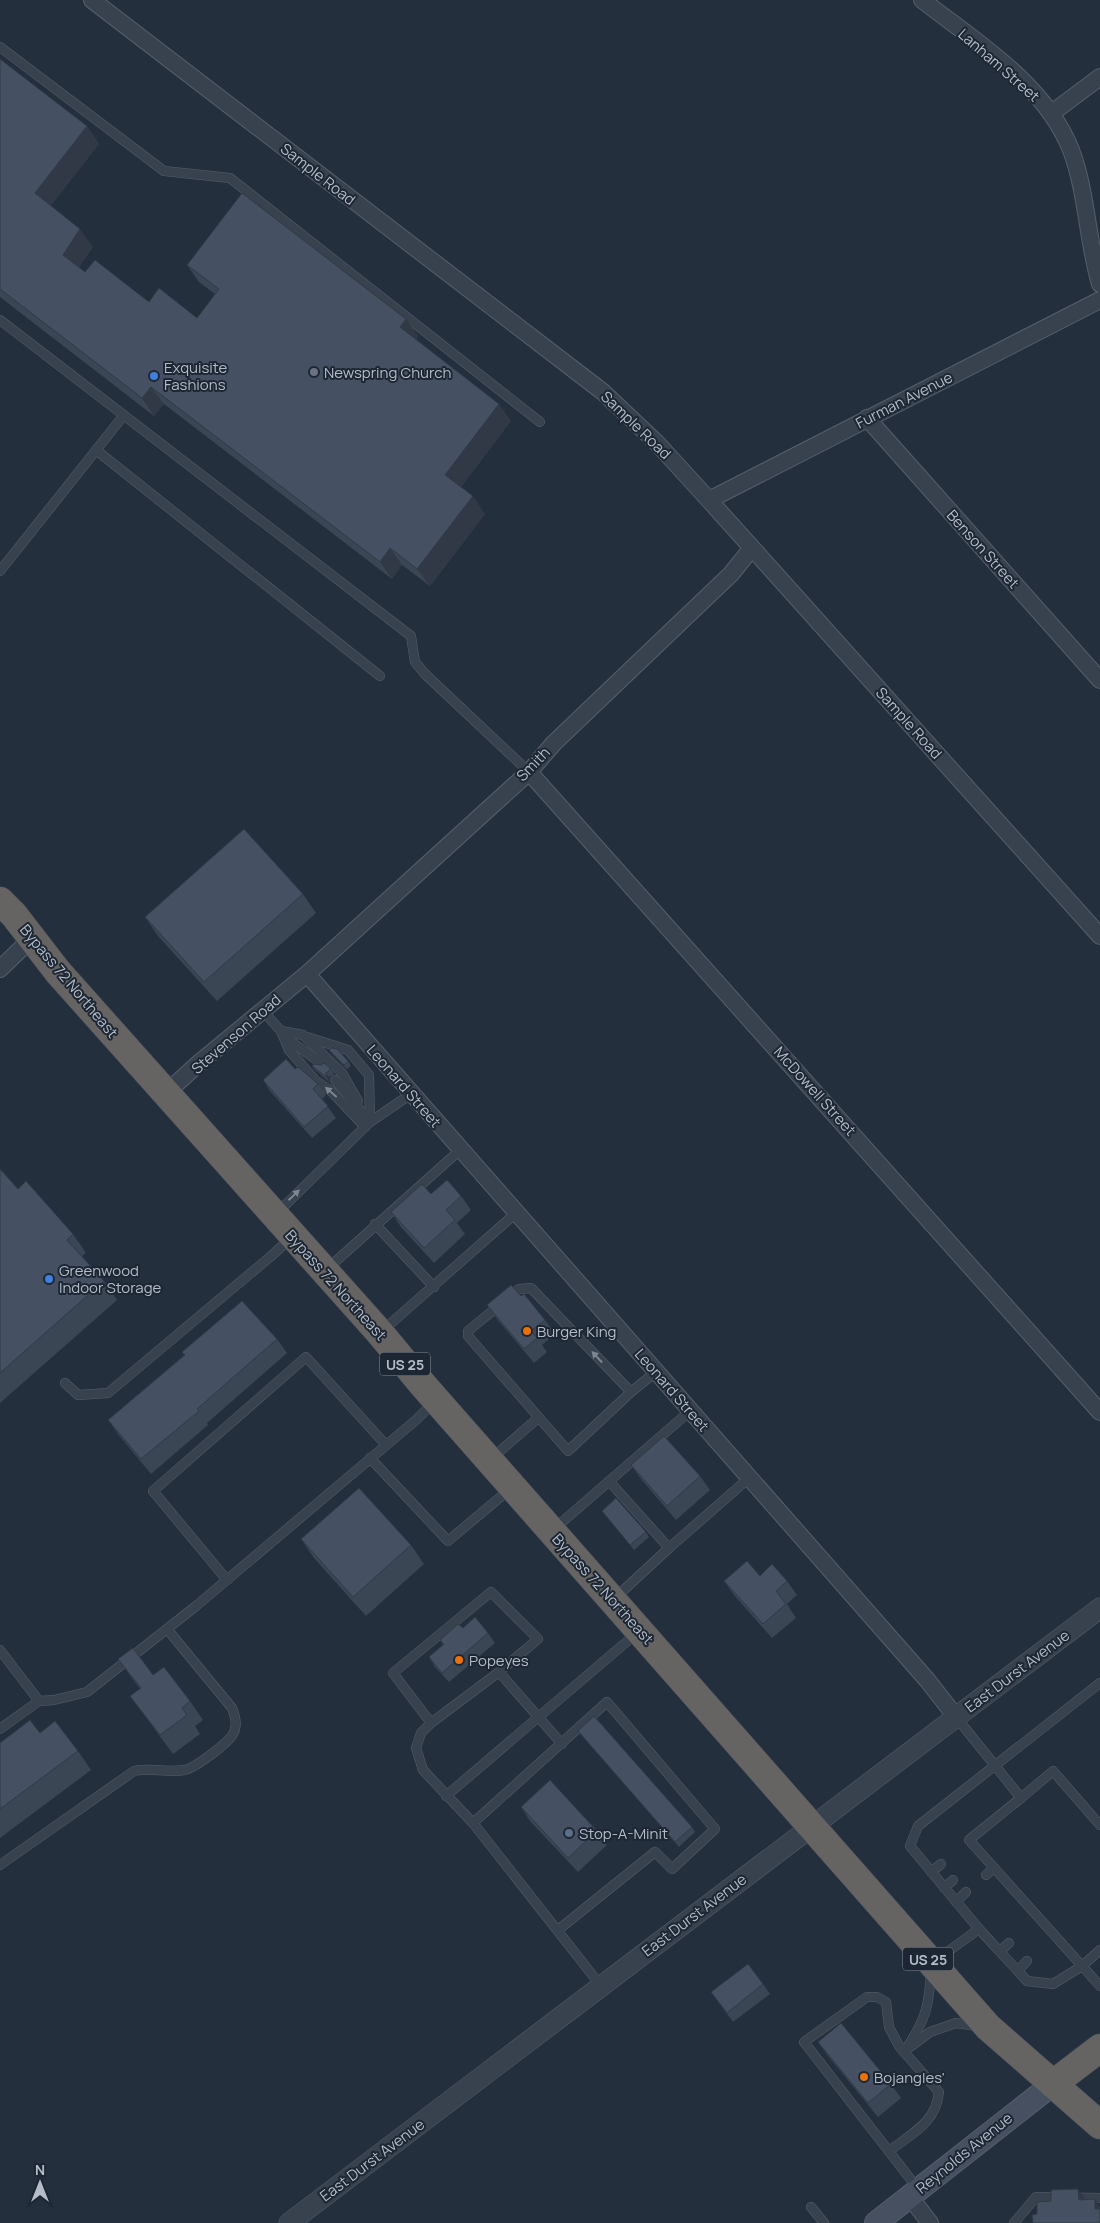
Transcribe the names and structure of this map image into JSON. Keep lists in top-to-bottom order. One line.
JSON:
{"streets":{"highway":["Bypass 72 Northeast","US 25"],"main road":["Reynolds Avenue"],"street":["Lanham Street","Sample Road","Furman Avenue","Benson Street","Smith","Stevenson Road","Leonard Street","McDowell Street","East Durst Avenue"]},"crossings":[["Sample Road","Furman Avenue"],["Sample Road","Smith"],["Furman Avenue","Benson Street"],["Smith","Stevenson Road"],["Smith","Leonard Street"],["Smith","McDowell Street"],["Bypass 72 Northeast","Stevenson Road"],["Bypass 72 Northeast","US 25"],["Bypass 72 Northeast","East Durst Avenue"],["Stevenson Road","Leonard Street"],["Leonard Street","East Durst Avenue"],["US 25","East Durst Avenue"],["US 25","Reynolds Avenue"]],"places":["Newspring Church","Exquisite Fashions","Greenwood Indoor Storage","Burger King","Popeyes","Stop-A-Minit","Bojangles'"],"north":"top"}
